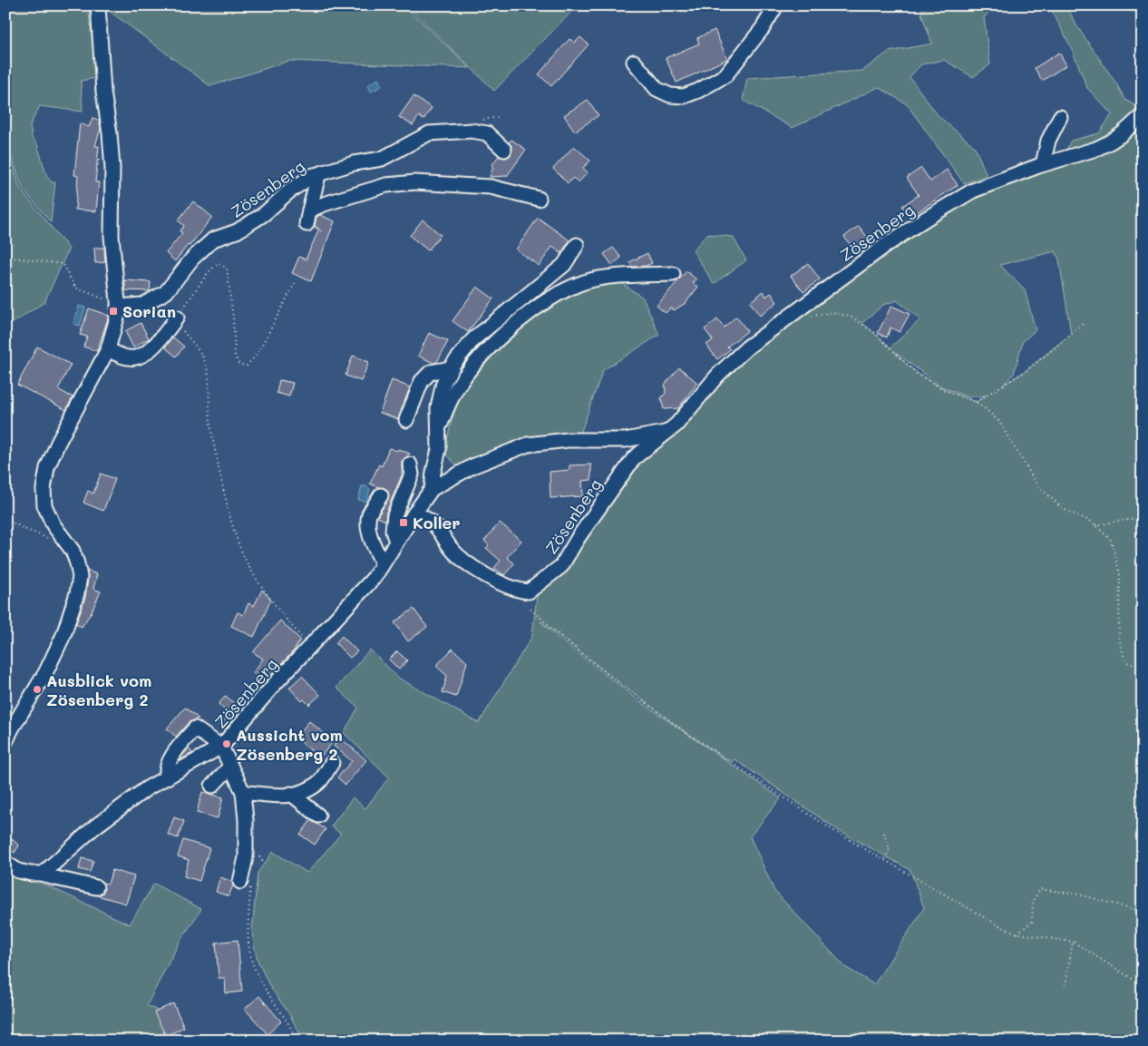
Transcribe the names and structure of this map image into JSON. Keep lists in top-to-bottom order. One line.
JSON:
{"streets":{"street":["Zösenberg"]},"places":{"transit":["Sorian","Koller"],"other":["Ausblick vom Zösenberg 2","Aussicht vom Zösenberg 2"]}}
